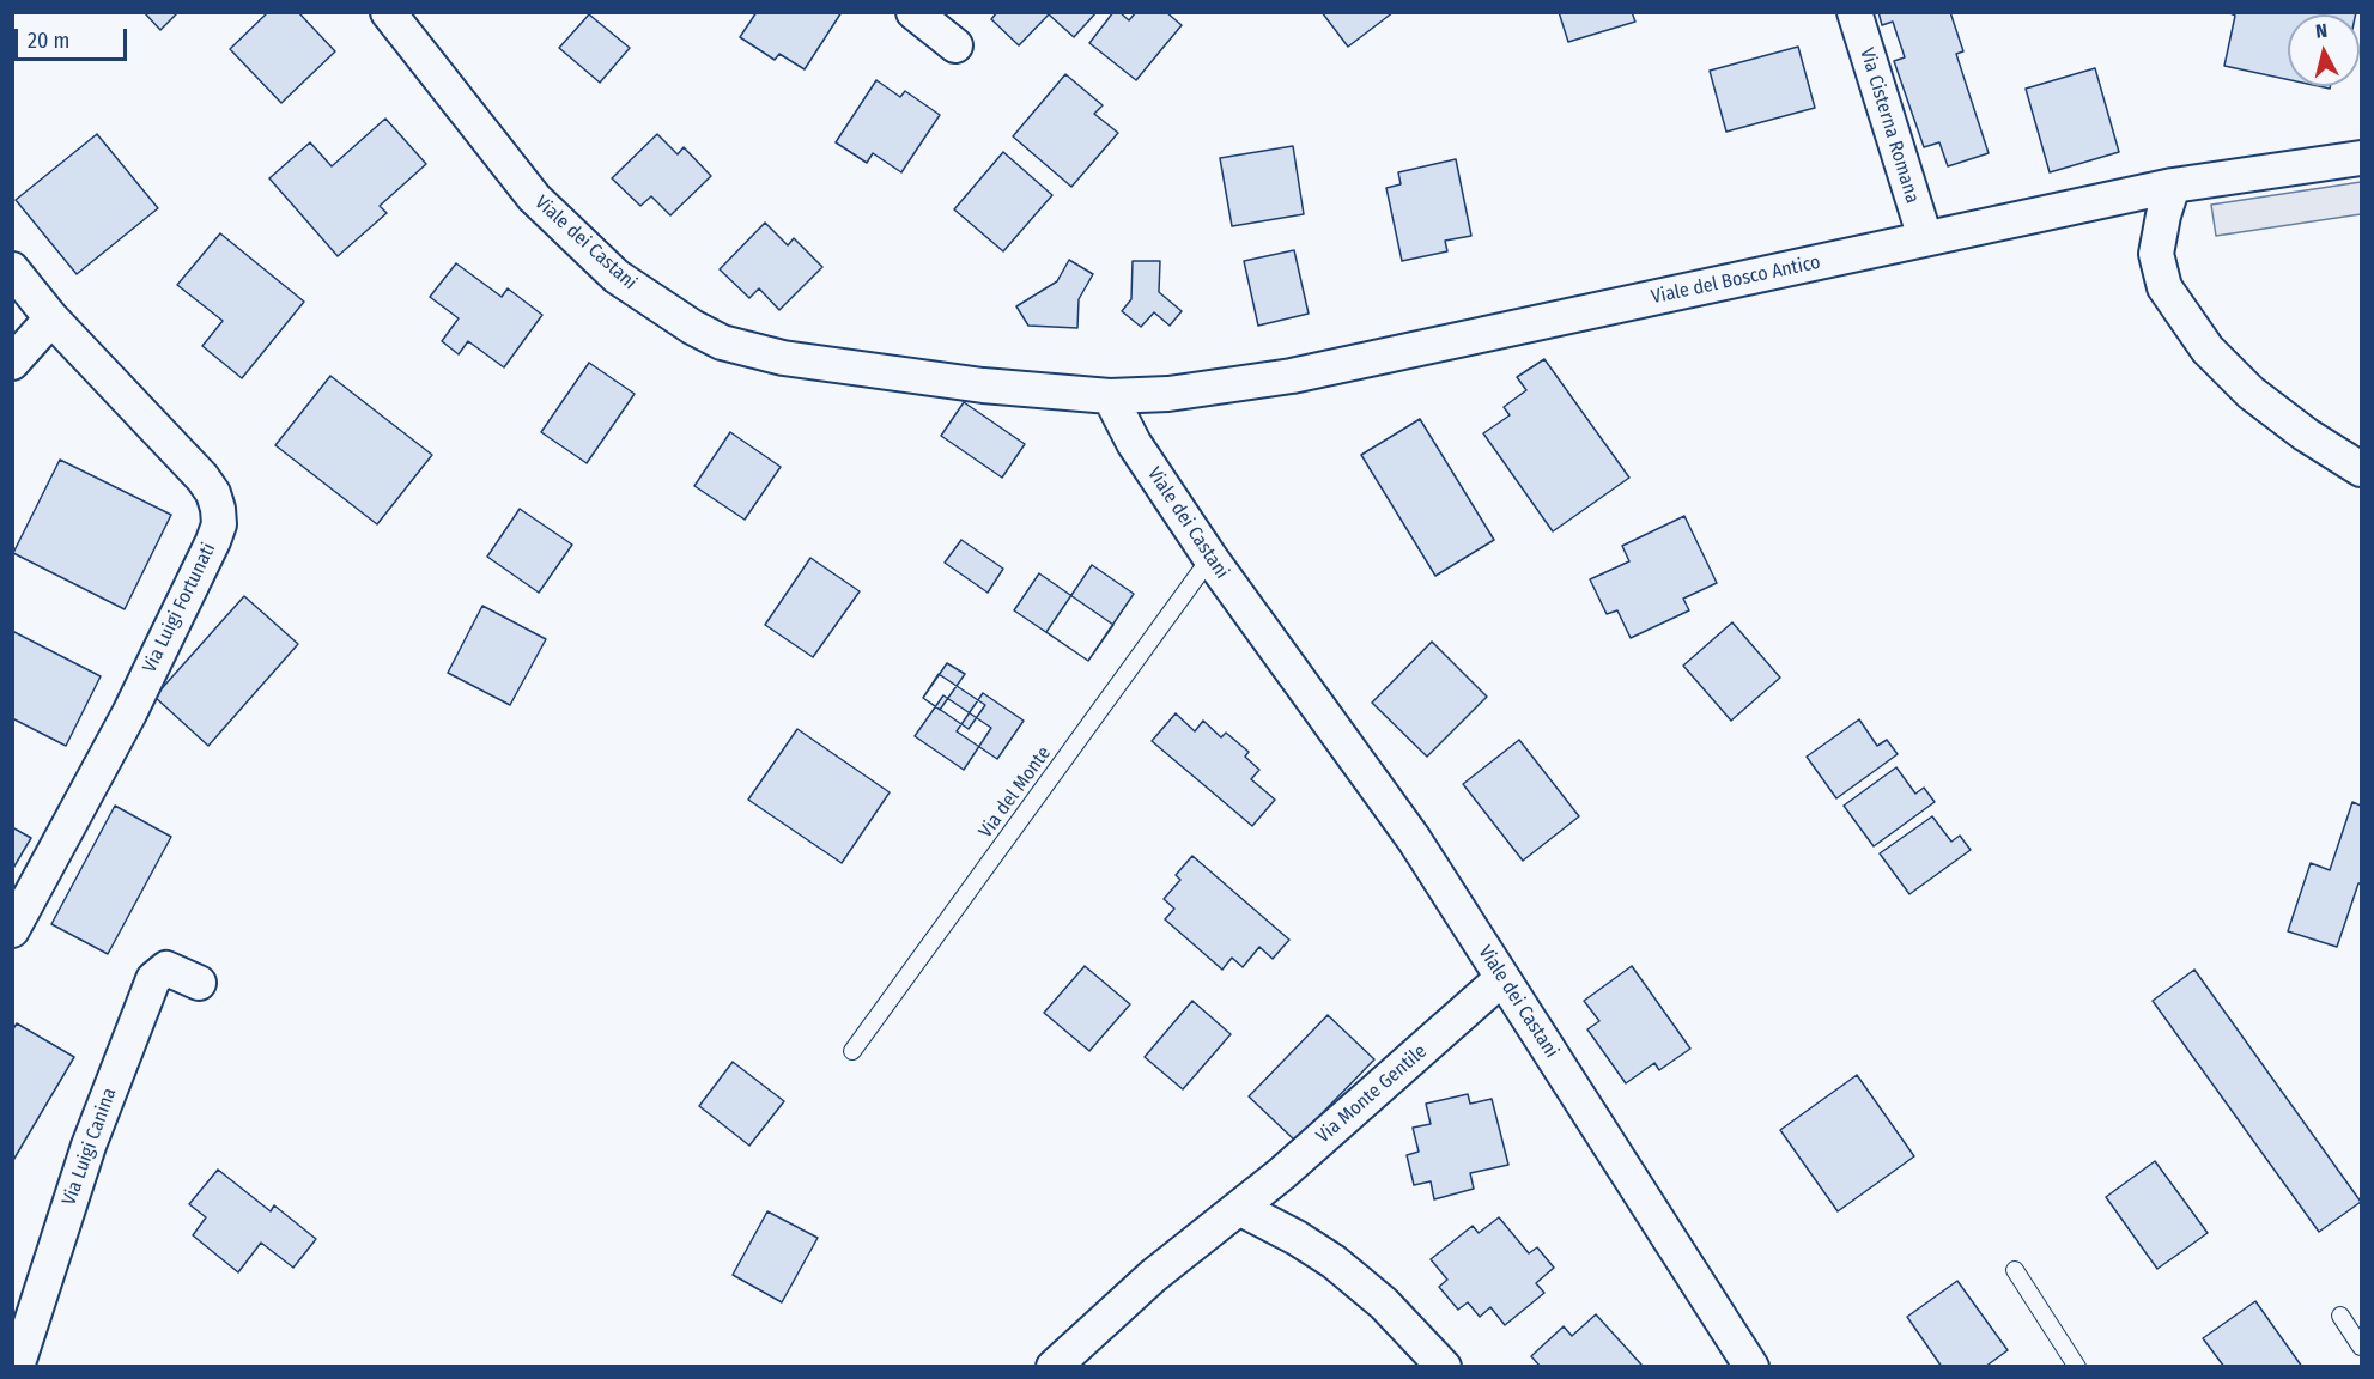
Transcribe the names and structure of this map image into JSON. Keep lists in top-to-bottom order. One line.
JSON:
{"streets":{"street":["Via Cisterna Romana","Viale dei Castani","Viale del Bosco Antico","Via Luigi Fortunati","Via Monte Gentile","Via Luigi Canina"],"lane":["Via del Monte"]},"crossings":[["Via Cisterna Romana","Viale del Bosco Antico"],["Viale dei Castani","Viale del Bosco Antico"],["Viale dei Castani","Via del Monte"],["Viale dei Castani","Via Monte Gentile"]],"scale_bar":"20 m","north":"top"}
